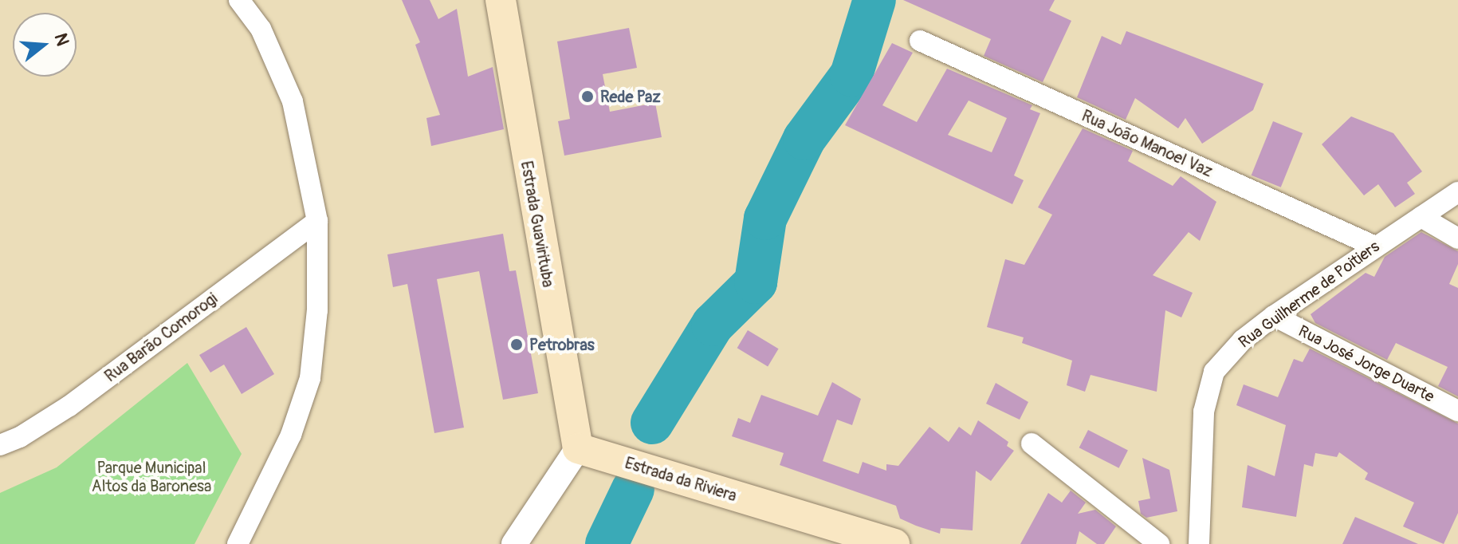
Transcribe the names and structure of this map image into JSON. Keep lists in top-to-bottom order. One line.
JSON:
{"streets":{"main road":["Estrada Guavirituba","Estrada da Riviera"],"street":["Rua João Manoel Vaz","Rua Guilherme de Poitiers","Rua Barão Comorogi","Rua José Jorge Duarte"]},"crossings":[["Rua João Manoel Vaz","Rua Guilherme de Poitiers"],["Estrada Guavirituba","Estrada da Riviera"],["Rua Guilherme de Poitiers","Rua José Jorge Duarte"]],"parks":["Parque Municipal Altos da Baronesa"],"places":["Rede Paz","Petrobras"],"north":"right"}
